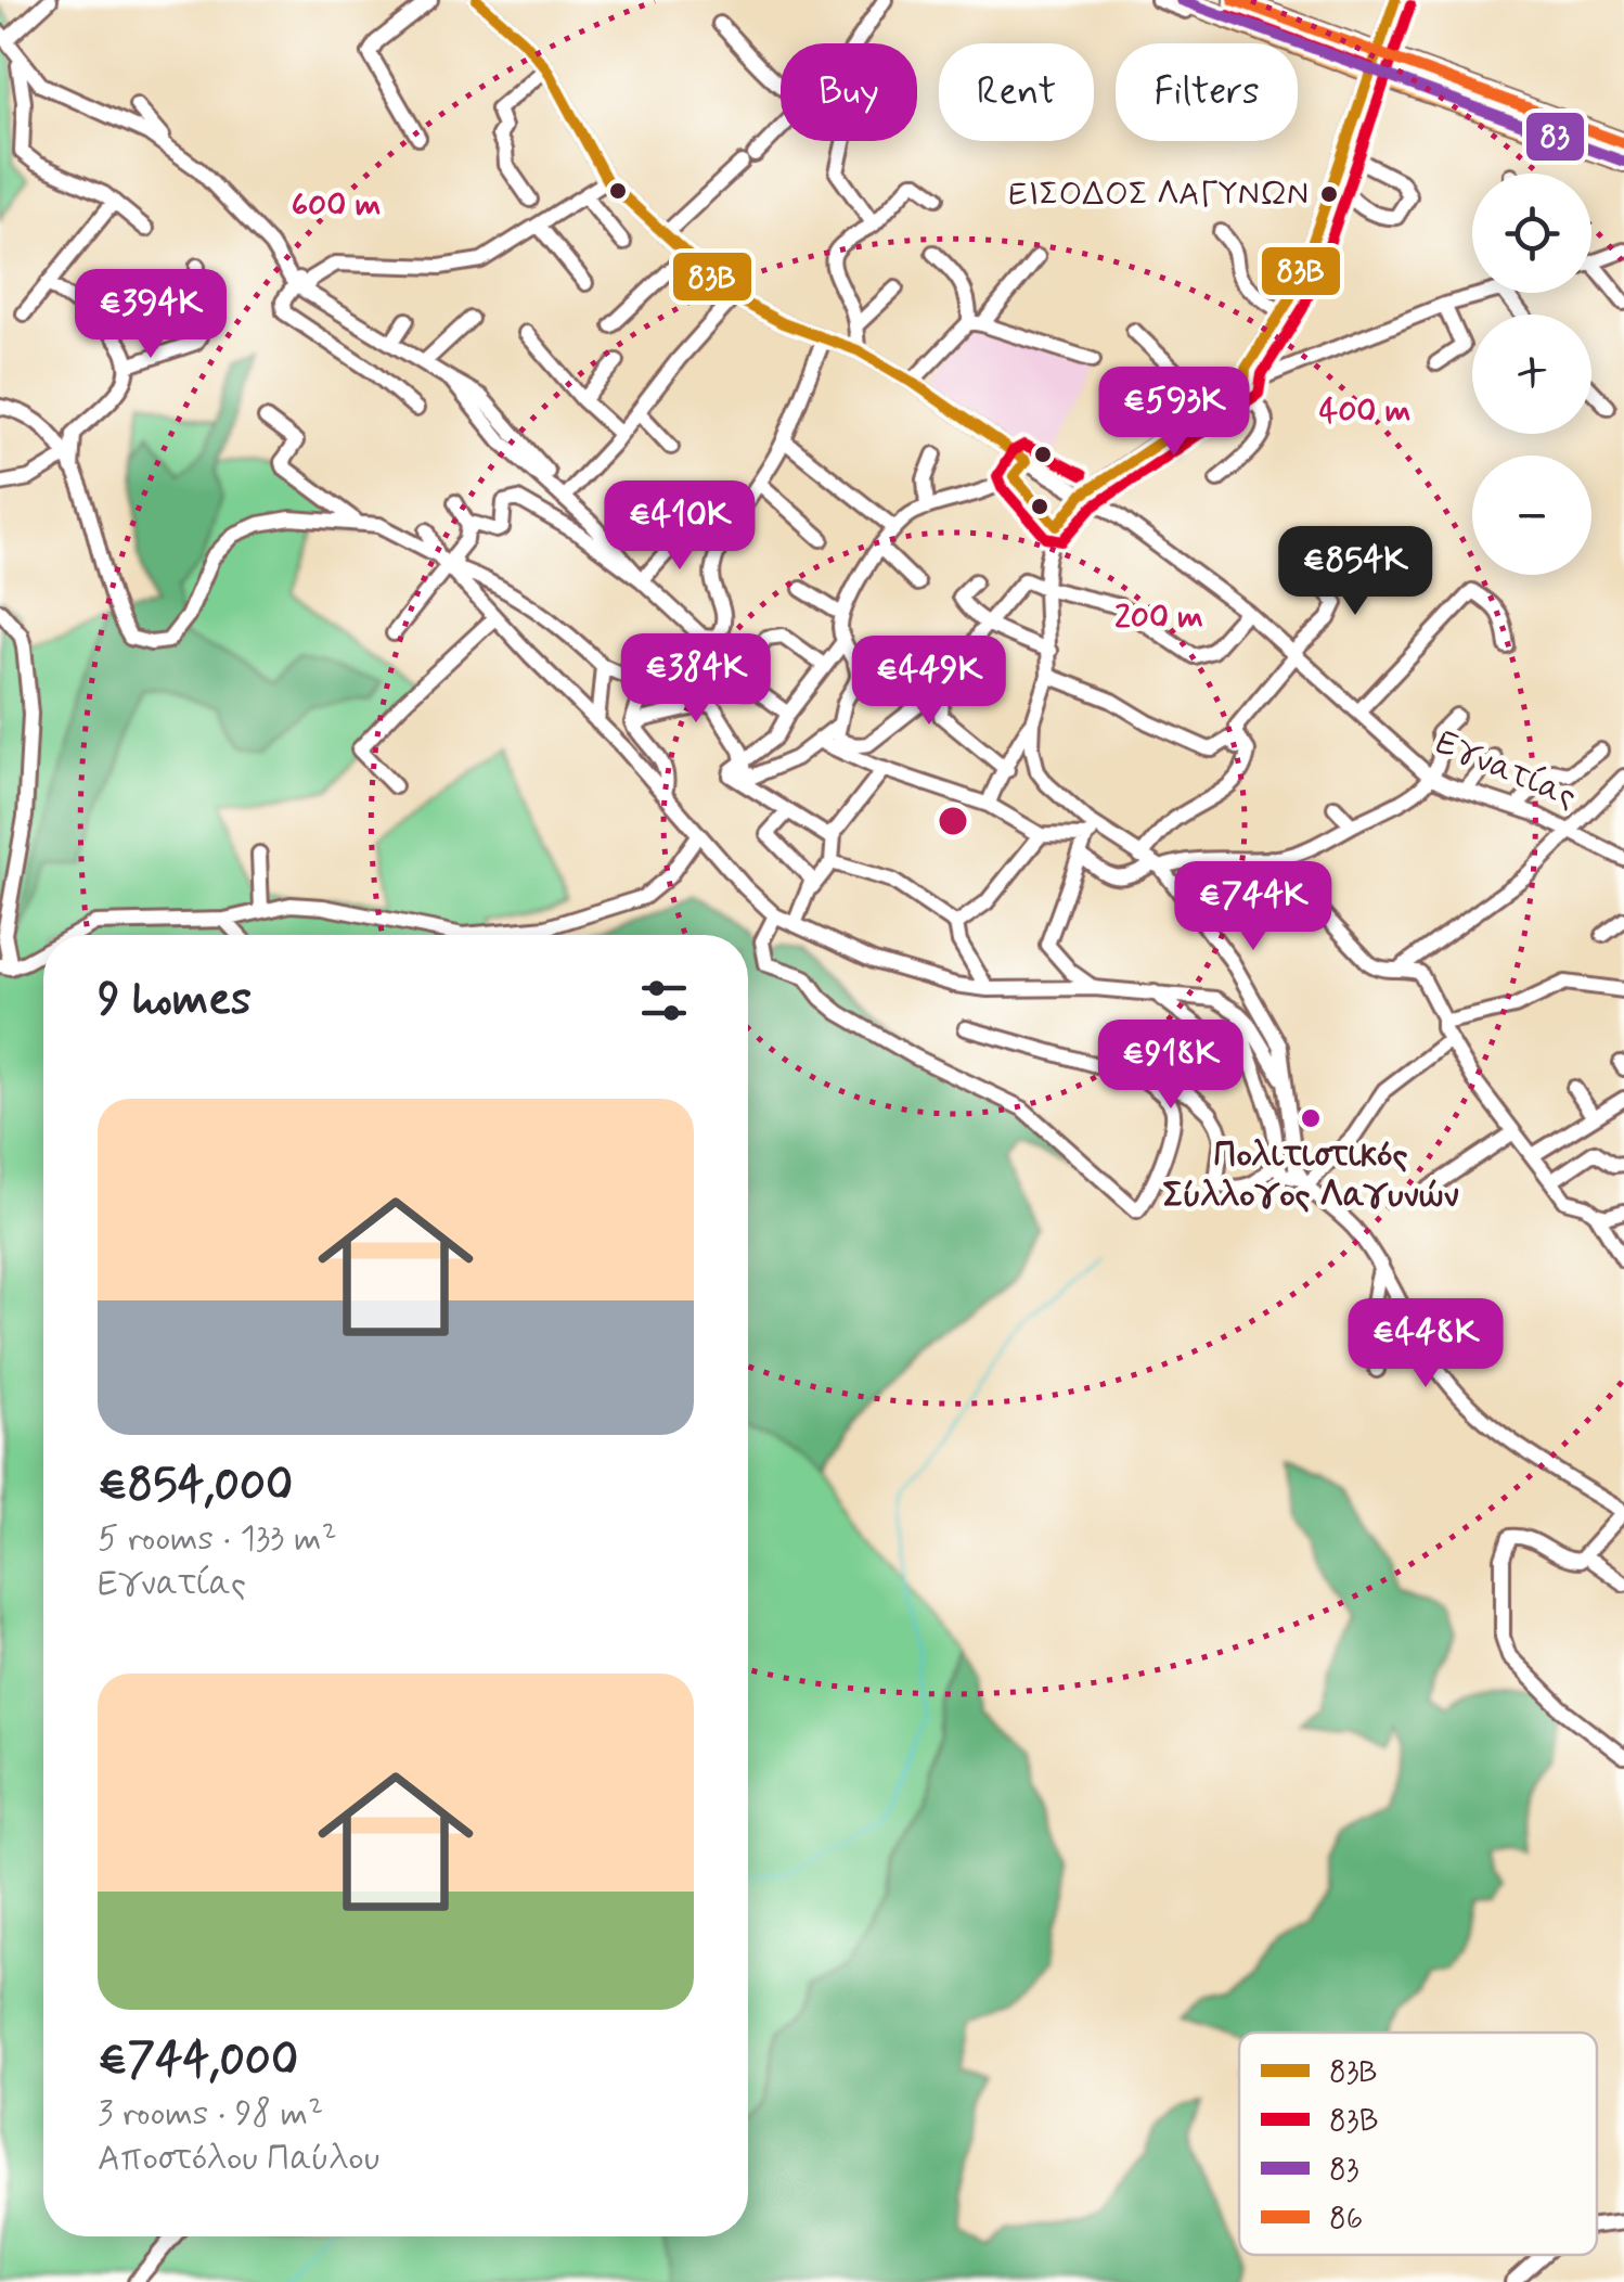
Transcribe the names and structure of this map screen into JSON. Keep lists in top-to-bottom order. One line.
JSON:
{"streets":{"street":["Εγνατίας"]},"places":["ΕΙΣΟΔΟΣ ΛΑΓΥΝΩΝ","Πολιτιστικός Σύλλογος Λαγυνών"],"lines":["transit line 83Β","transit line 83","transit line 86","transit line 83B"],"legend":["83Β","83B","83","86"],"page":{"chip":["Buy","Rent","Filters"],"map_buttons":["+","−"],"price":["€394K","€593K","€410K","€854K","€384K","€449K","€744K","€918K","€448K"],"heading":"9 homes","list":[{"name":"€854,000","note":"5 rooms · 133 m² · Εγνατίας"},{"name":"€744,000","note":"3 rooms · 98 m² · Αποστόλου Παύλου"}]},"rings":["600 m","400 m","200 m"]}
